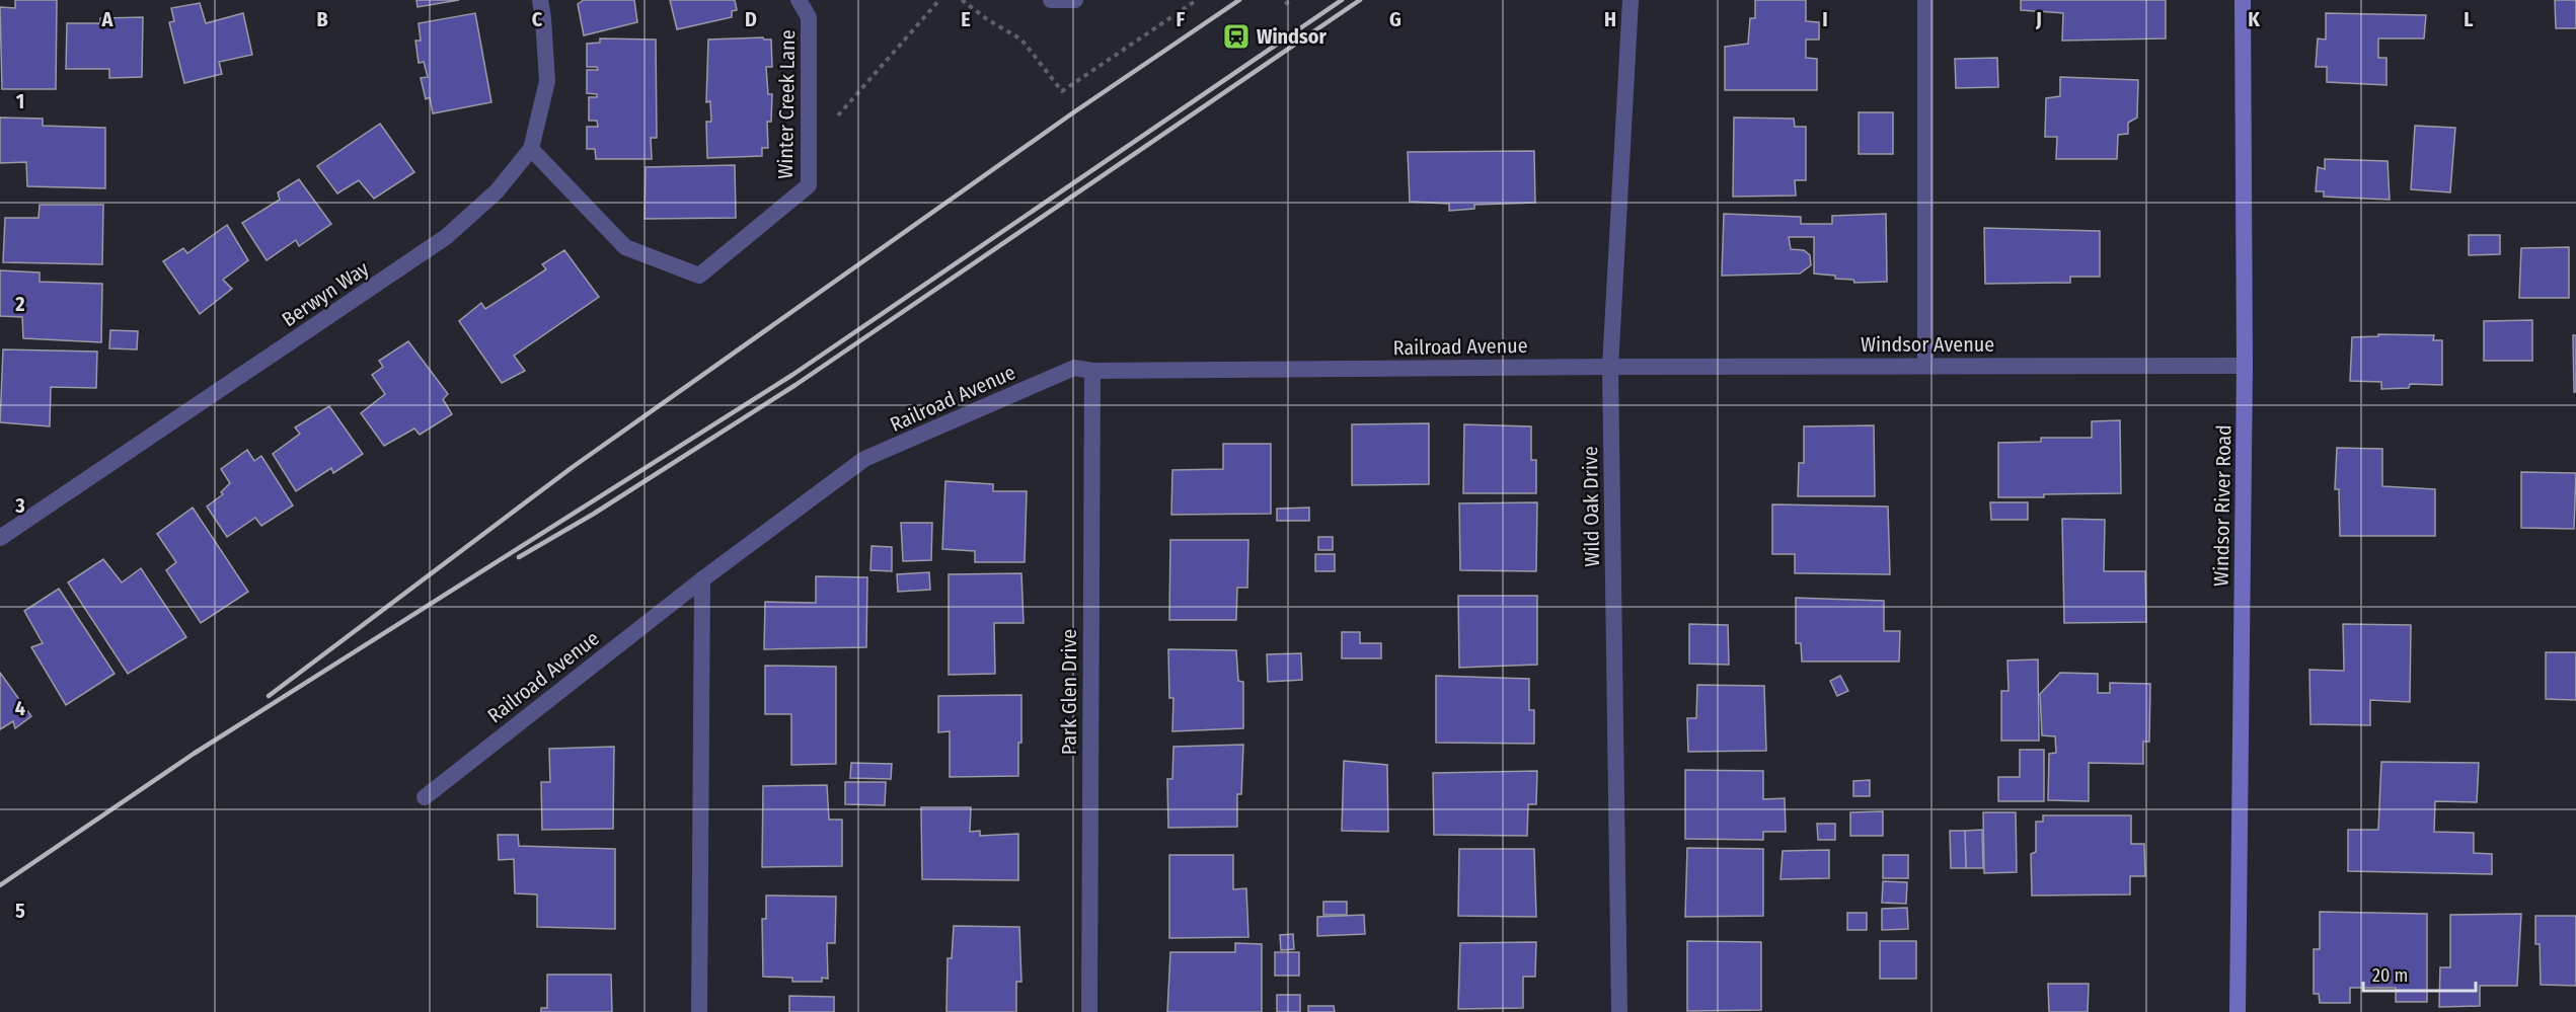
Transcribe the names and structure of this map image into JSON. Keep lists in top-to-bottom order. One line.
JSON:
{"streets":{"main road":["Windsor River Road"],"street":["Winter Creek Lane","Berwyn Way","Windsor Avenue","Railroad Avenue","Wild Oak Drive","Park Glen Drive"]},"crossings":[["Winter Creek Lane","Berwyn Way"],["Windsor Avenue","Railroad Avenue"],["Windsor Avenue","Windsor River Road"],["Windsor Avenue","Wild Oak Drive"],["Railroad Avenue","Wild Oak Drive"],["Railroad Avenue","Park Glen Drive"]],"places":{"station":["Windsor"]},"scale_bar":"20 m","grid":{"columns":["A","B","C","D","E","F","G","H","I","J","K","L"],"rows":["1","2","3","4","5"]}}
